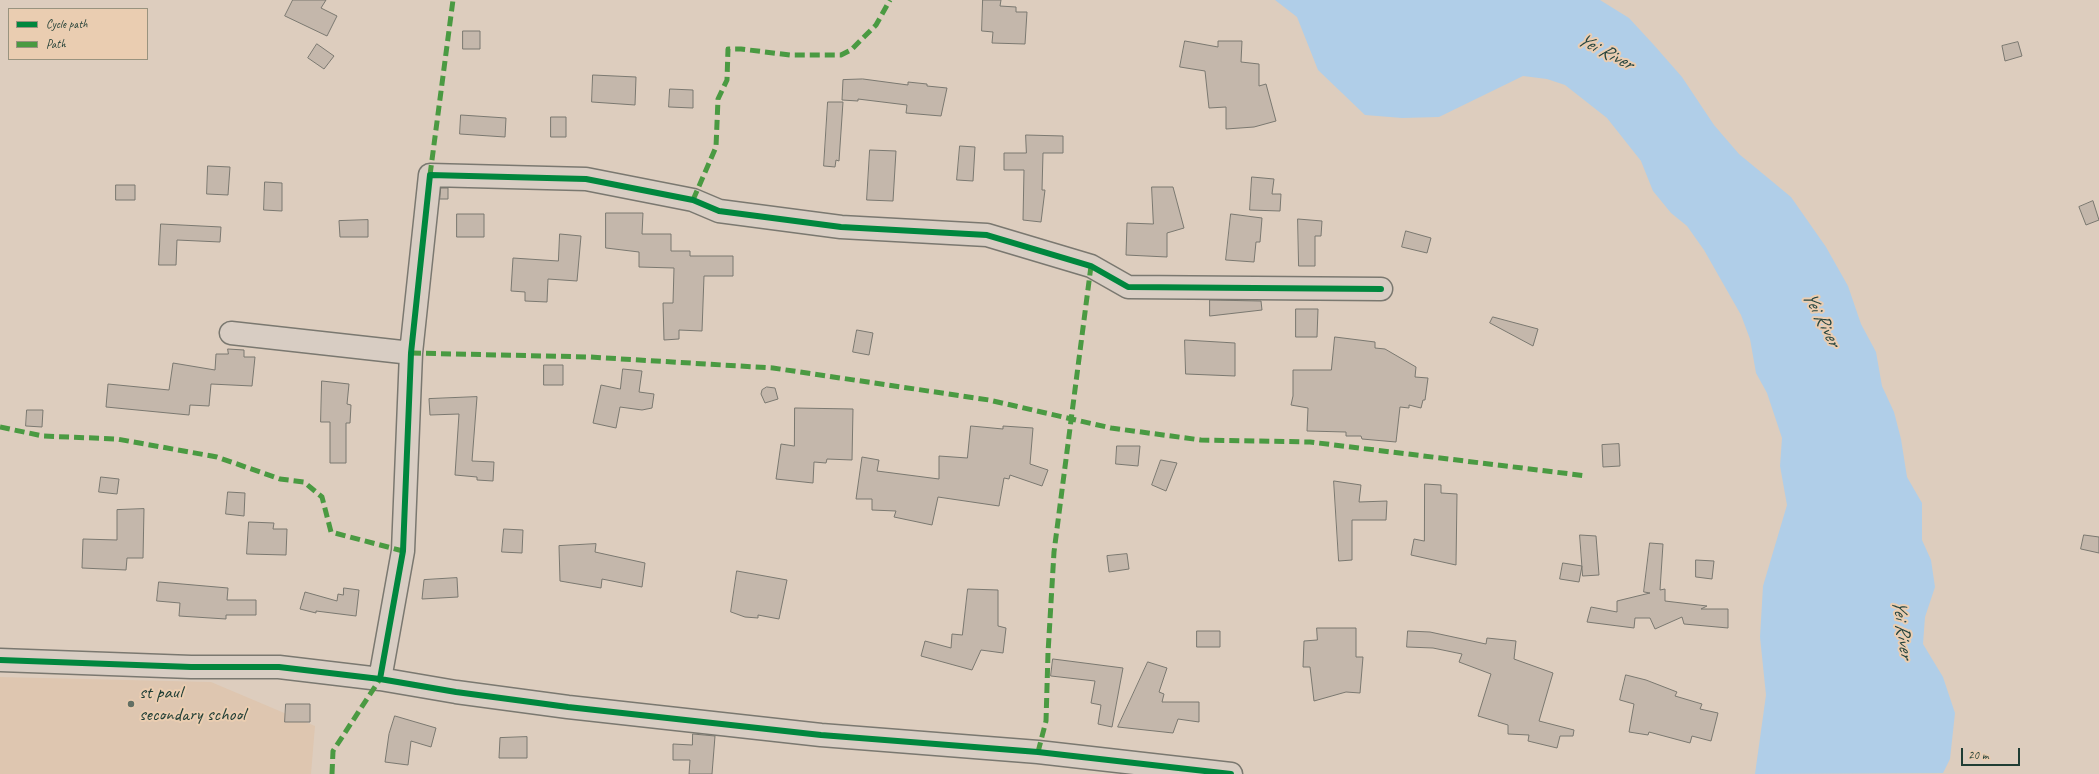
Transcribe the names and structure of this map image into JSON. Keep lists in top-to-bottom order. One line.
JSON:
{"water":["Yei River"],"places":["st paul secondary school"],"legend":["Cycle path","Path"],"scale_bar":"20 m"}
